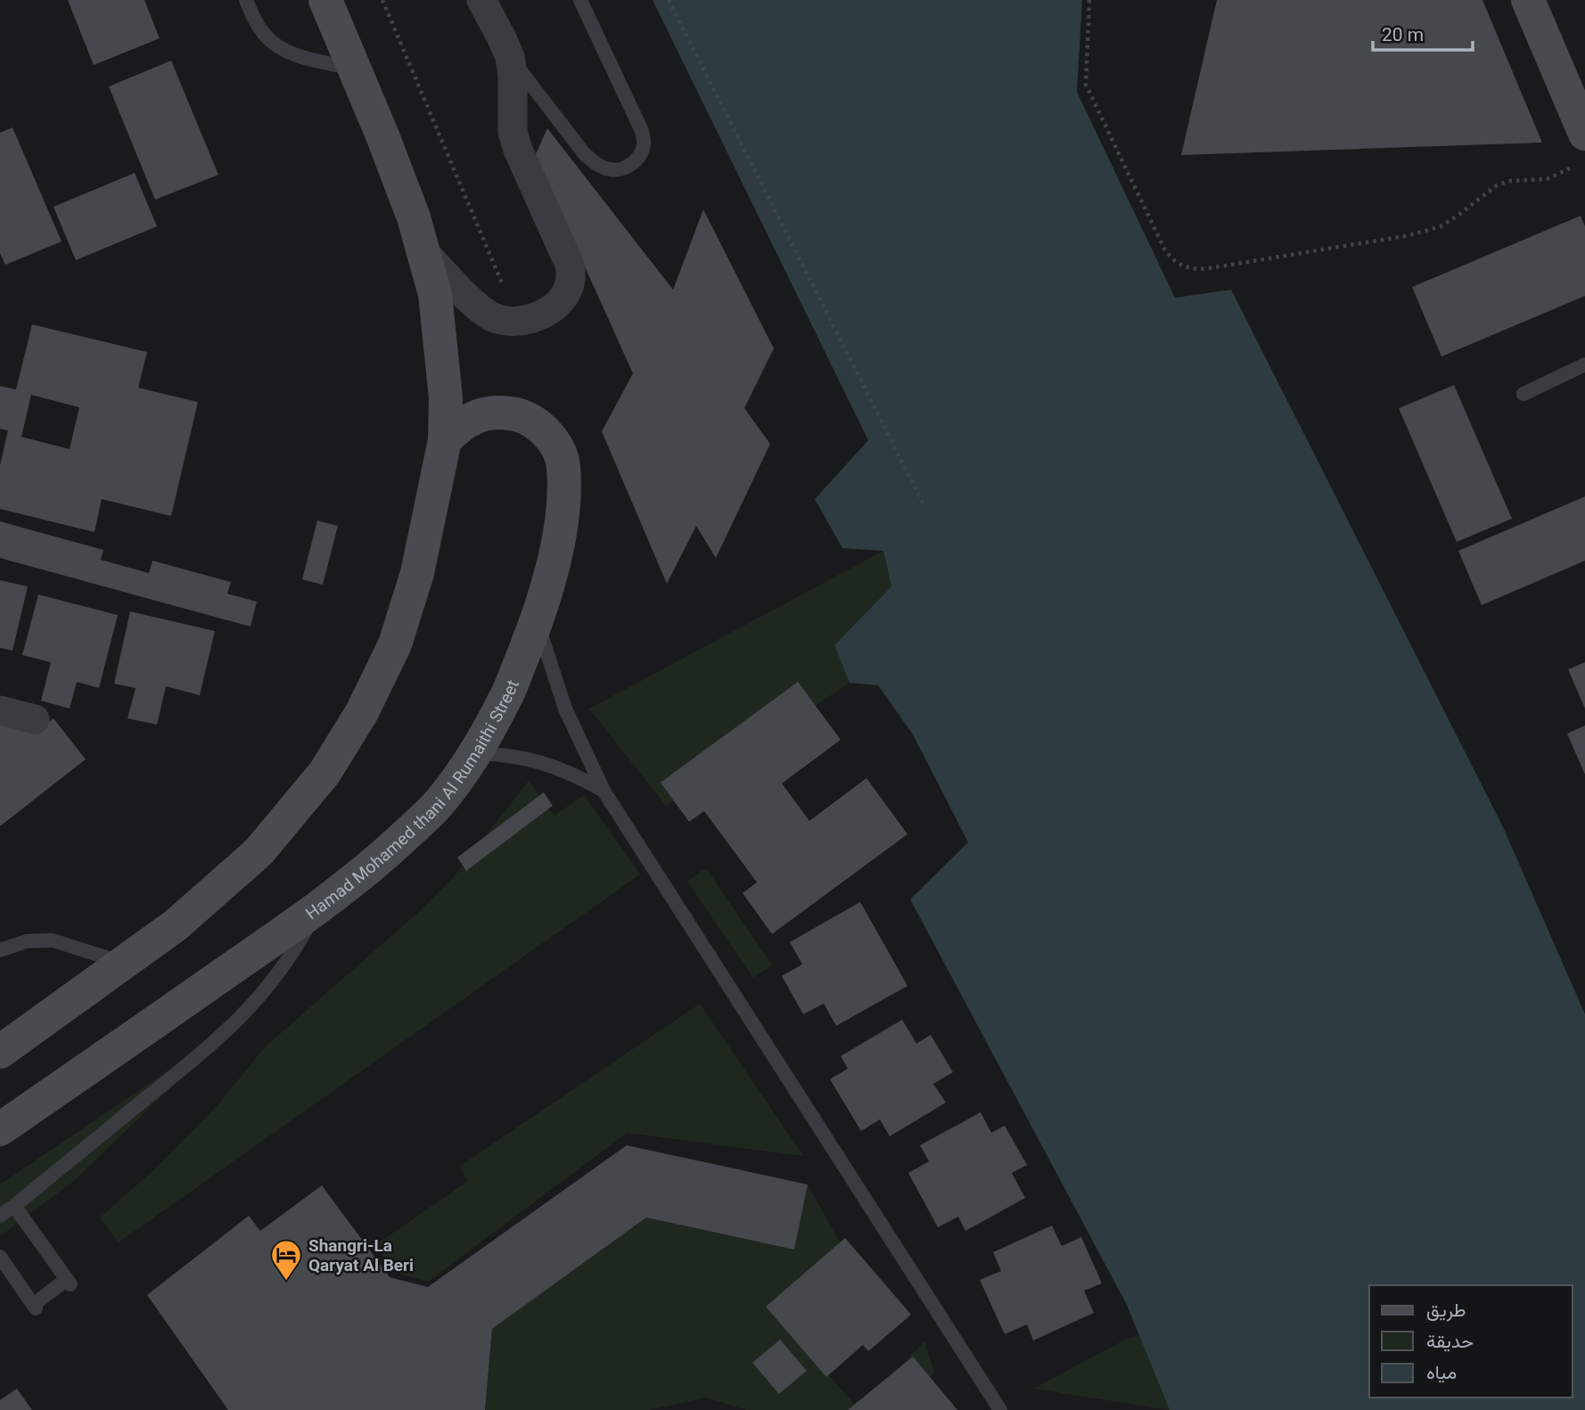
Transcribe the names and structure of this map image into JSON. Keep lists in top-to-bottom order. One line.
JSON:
{"streets":{"main road":["Hamad Mohamed thani Al Rumaithi Street"]},"places":{"hotel":["Shangri-La Qaryat Al Beri"]},"legend":["طريق","حديقة","مياه"],"scale_bar":"20 m"}
